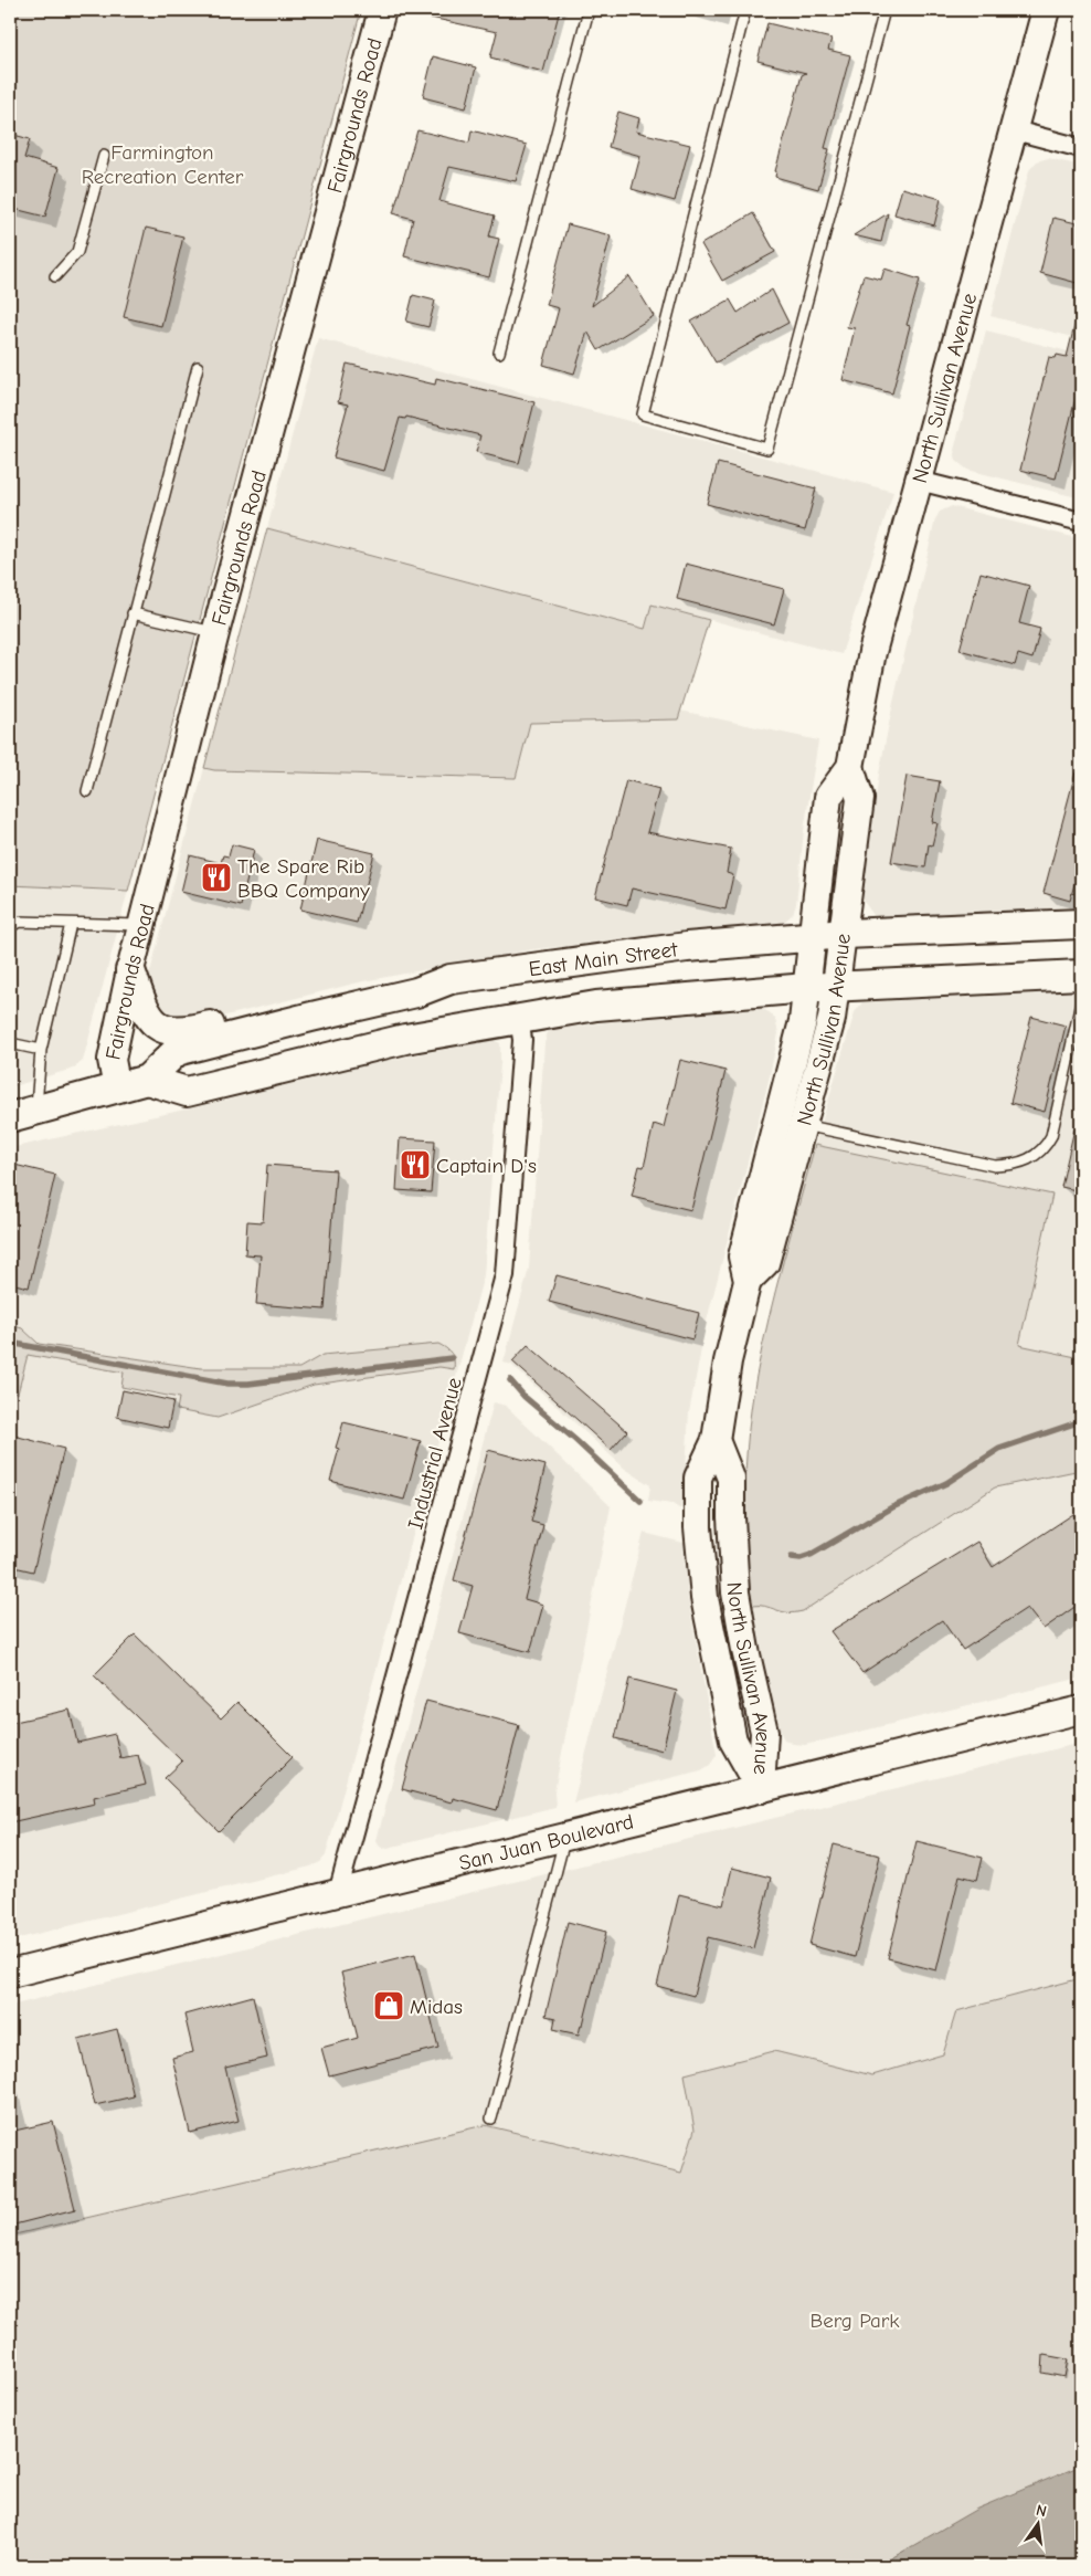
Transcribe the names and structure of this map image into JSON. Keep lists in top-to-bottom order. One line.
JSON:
{"streets":{"main road":["Fairgrounds Road","North Sullivan Avenue","East Main Street","San Juan Boulevard"],"street":["Industrial Avenue"]},"crossings":[["Fairgrounds Road","East Main Street"],["North Sullivan Avenue","East Main Street"],["North Sullivan Avenue","San Juan Boulevard"],["Industrial Avenue","San Juan Boulevard"]],"parks":["Farmington Recreation Center","Berg Park"],"places":{"restaurant":["The Spare Rib BBQ Company","Captain D's"],"shop":["Midas"]},"north":"top"}
